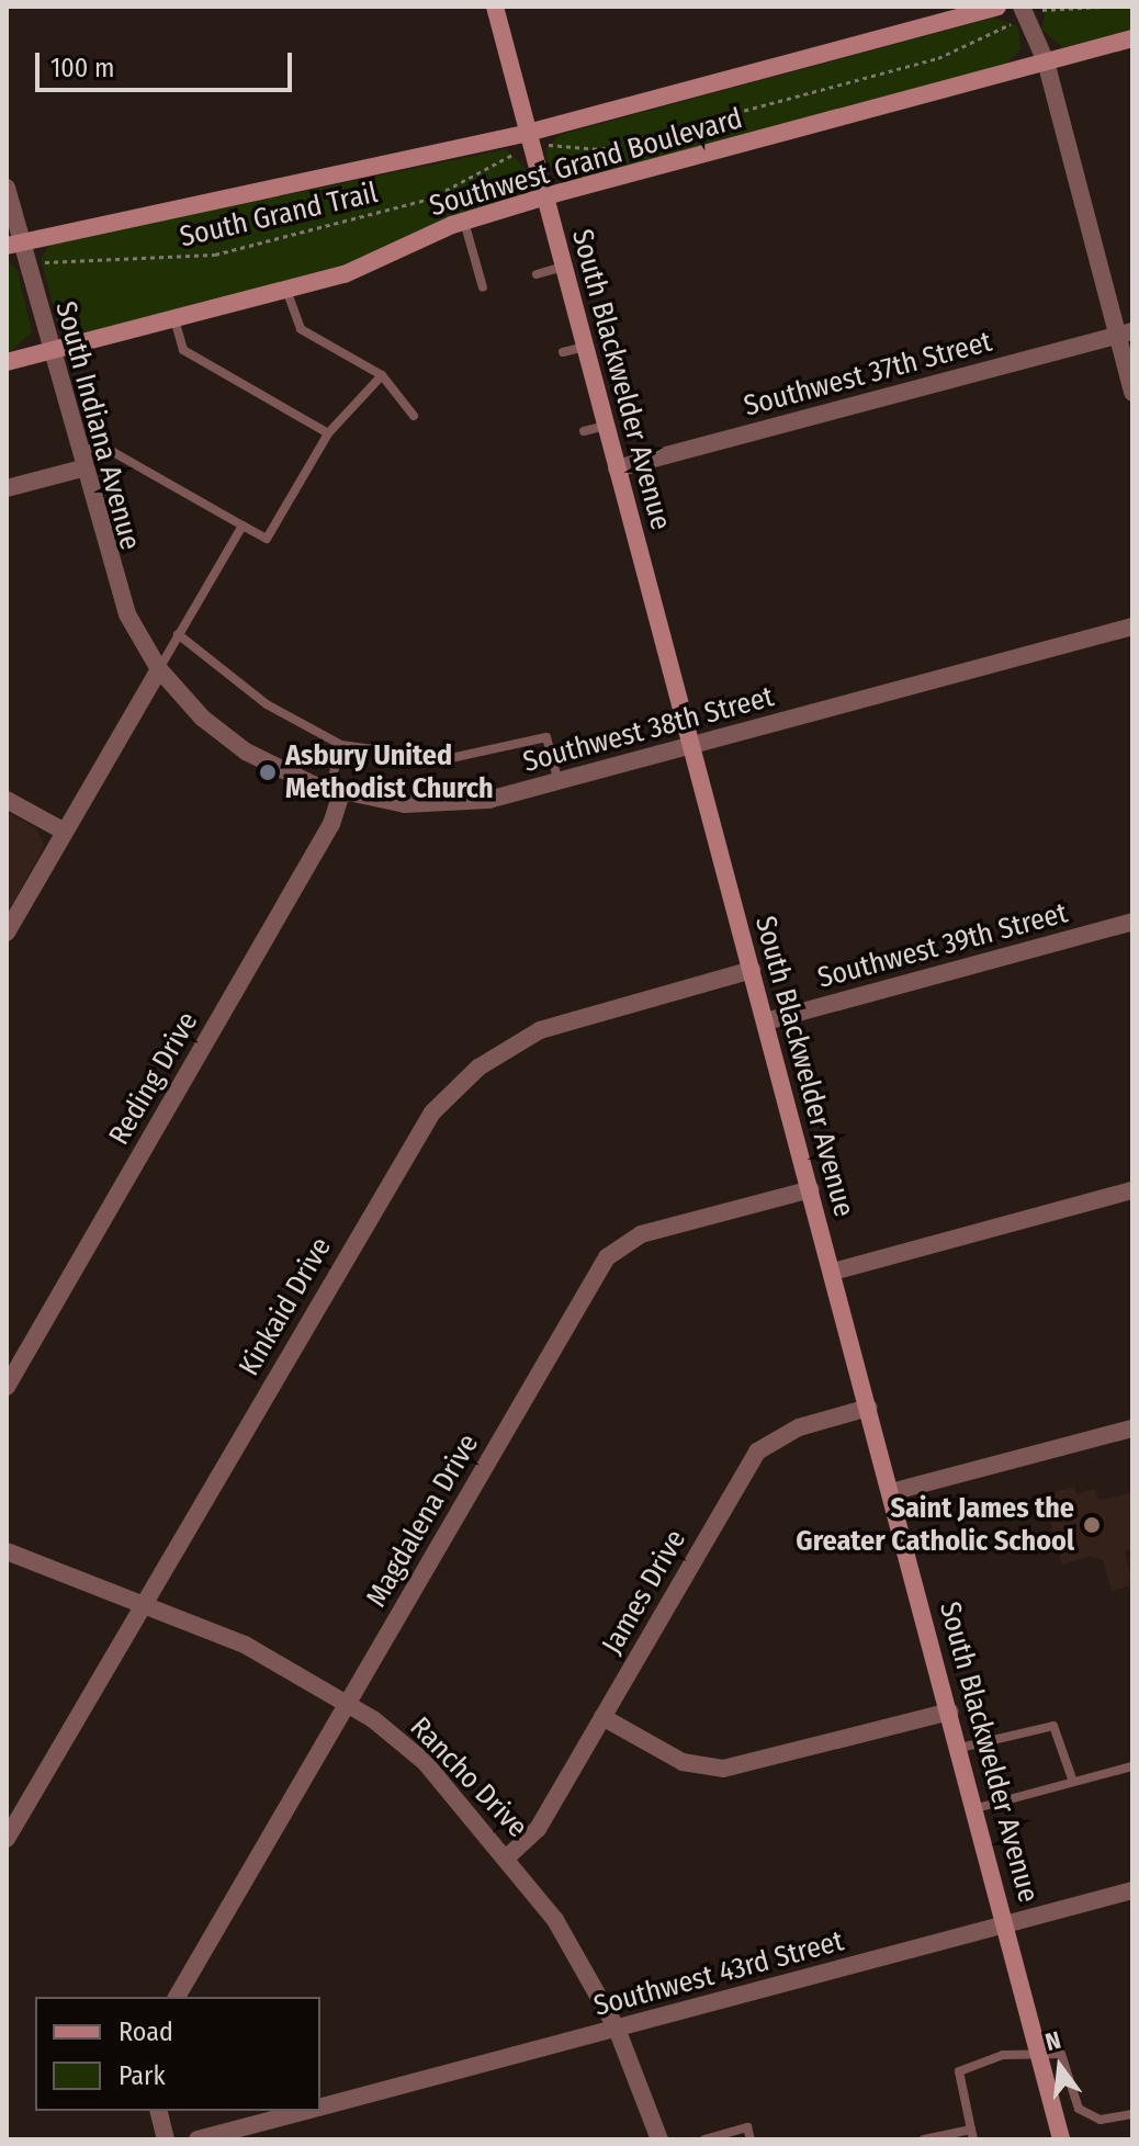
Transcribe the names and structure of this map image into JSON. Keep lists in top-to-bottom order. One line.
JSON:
{"streets":{"street":["Southwest Grand Boulevard","Southwest 37th Street","South Blackwelder Avenue","South Indiana Avenue","Southwest 38th Street","Southwest 39th Street","Reding Drive","Kinkaid Drive","Magdalena Drive","James Drive","Rancho Drive","Southwest 43rd Street"],"path":["South Grand Trail"]},"crossings":[["Southwest Grand Boulevard","South Grand Trail"],["Southwest Grand Boulevard","South Blackwelder Avenue"],["Southwest Grand Boulevard","South Indiana Avenue"],["South Grand Trail","South Blackwelder Avenue"],["South Grand Trail","South Indiana Avenue"],["Southwest 37th Street","South Blackwelder Avenue"],["South Blackwelder Avenue","Southwest 38th Street"],["South Blackwelder Avenue","Southwest 39th Street"],["South Blackwelder Avenue","Kinkaid Drive"],["South Blackwelder Avenue","Magdalena Drive"],["South Blackwelder Avenue","James Drive"],["South Blackwelder Avenue","Southwest 43rd Street"],["South Indiana Avenue","Southwest 38th Street"],["Southwest 38th Street","Reding Drive"],["Kinkaid Drive","Rancho Drive"],["Magdalena Drive","Rancho Drive"],["James Drive","Rancho Drive"],["Rancho Drive","Southwest 43rd Street"]],"places":["Asbury United Methodist Church","Saint James the Greater Catholic School"],"legend":["Road","Park"],"scale_bar":"100 m","north":"top"}
